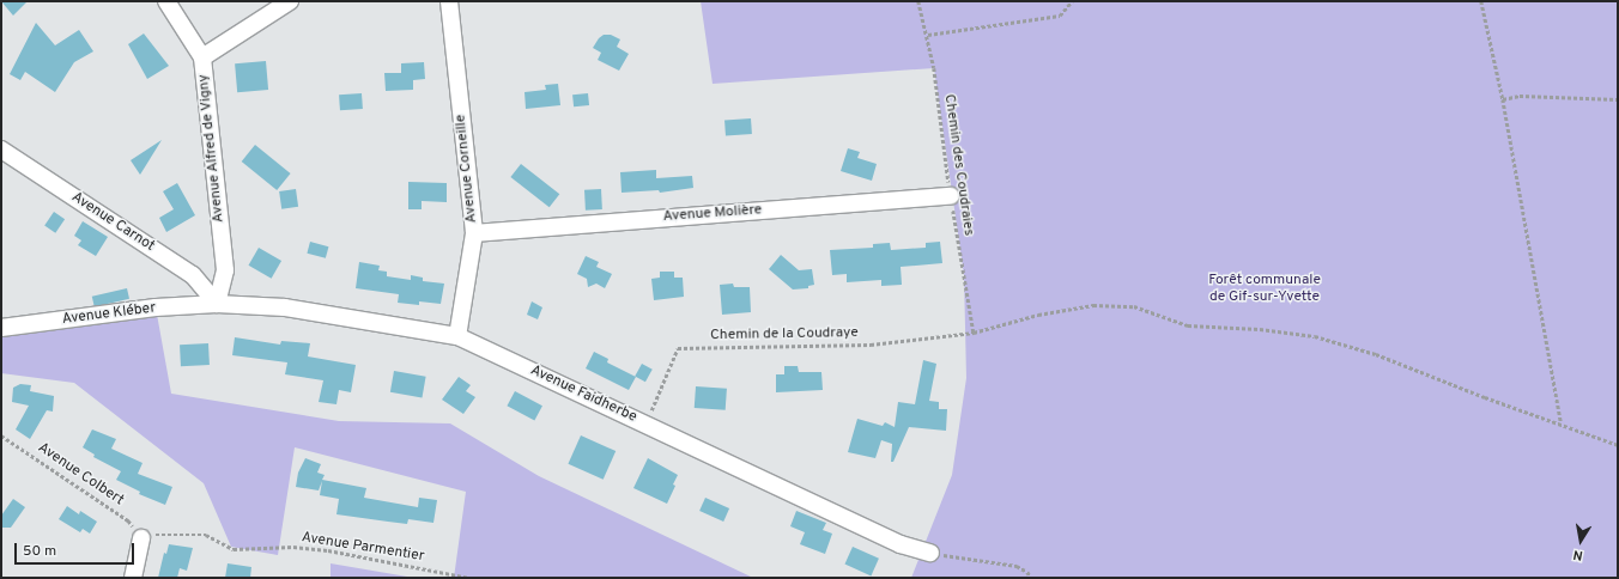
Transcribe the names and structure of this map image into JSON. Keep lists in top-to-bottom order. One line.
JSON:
{"streets":{"street":["Avenue Alfred de Vigny","Avenue Corneille","Avenue Molière","Avenue Carnot","Avenue Kléber","Avenue Faidherbe"],"path":["Chemin des Coudraies","Chemin de la Coudraye","Avenue Colbert","Avenue Parmentier"]},"crossings":[["Avenue Alfred de Vigny","Avenue Carnot"],["Avenue Alfred de Vigny","Avenue Kléber"],["Avenue Alfred de Vigny","Avenue Faidherbe"],["Chemin des Coudraies","Avenue Molière"],["Chemin des Coudraies","Chemin de la Coudraye"],["Avenue Corneille","Avenue Molière"],["Avenue Corneille","Avenue Faidherbe"],["Avenue Carnot","Avenue Kléber"],["Avenue Carnot","Avenue Faidherbe"],["Avenue Kléber","Avenue Faidherbe"],["Chemin de la Coudraye","Avenue Faidherbe"],["Avenue Colbert","Avenue Parmentier"]],"parks":["Forêt communale de Gif-sur-Yvette"],"scale_bar":"50 m","north":"bottom"}
